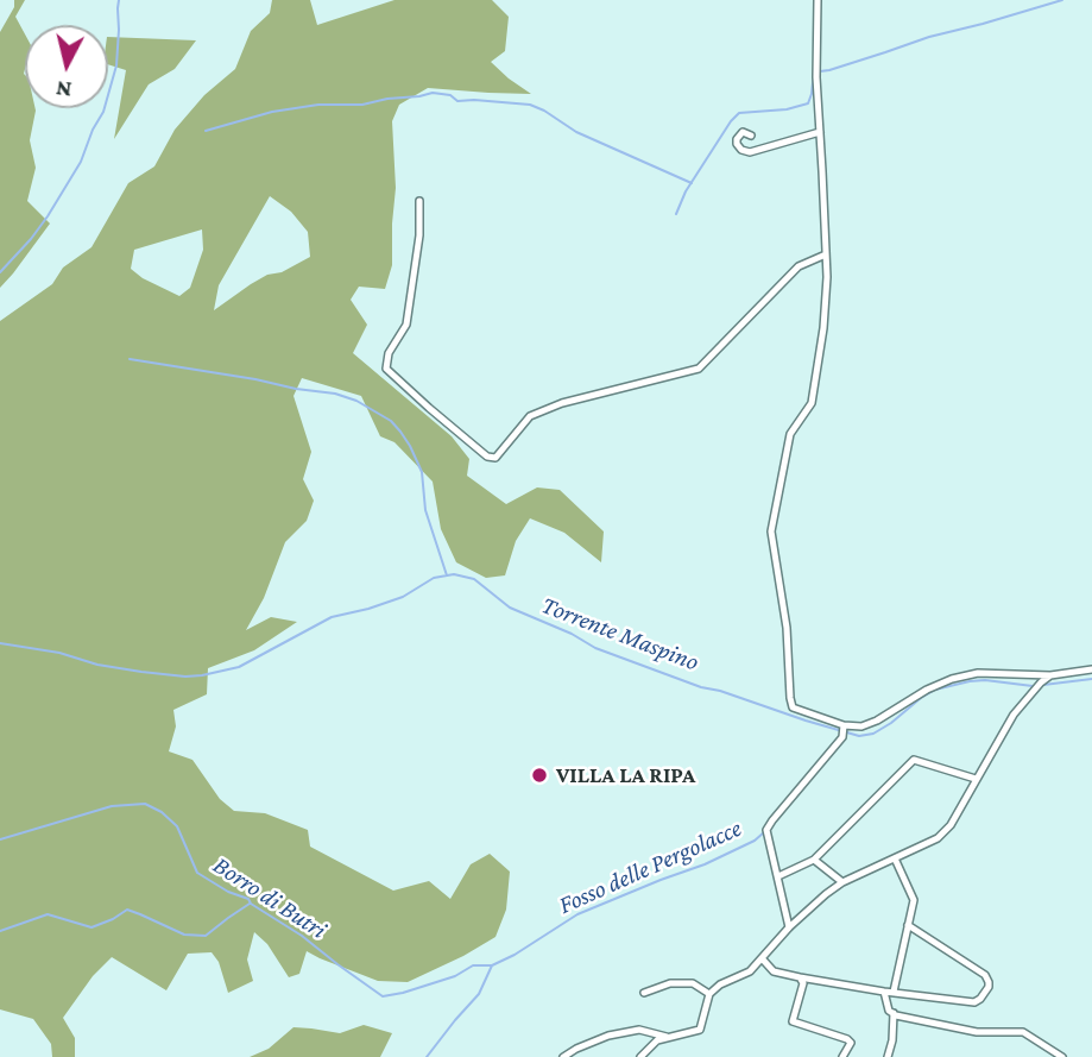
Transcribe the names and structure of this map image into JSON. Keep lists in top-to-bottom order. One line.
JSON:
{"water":["Torrente Maspino","Fosso delle Pergolacce","Borro di Butri"],"places":["VILLA LA RIPA"],"north":"bottom"}
